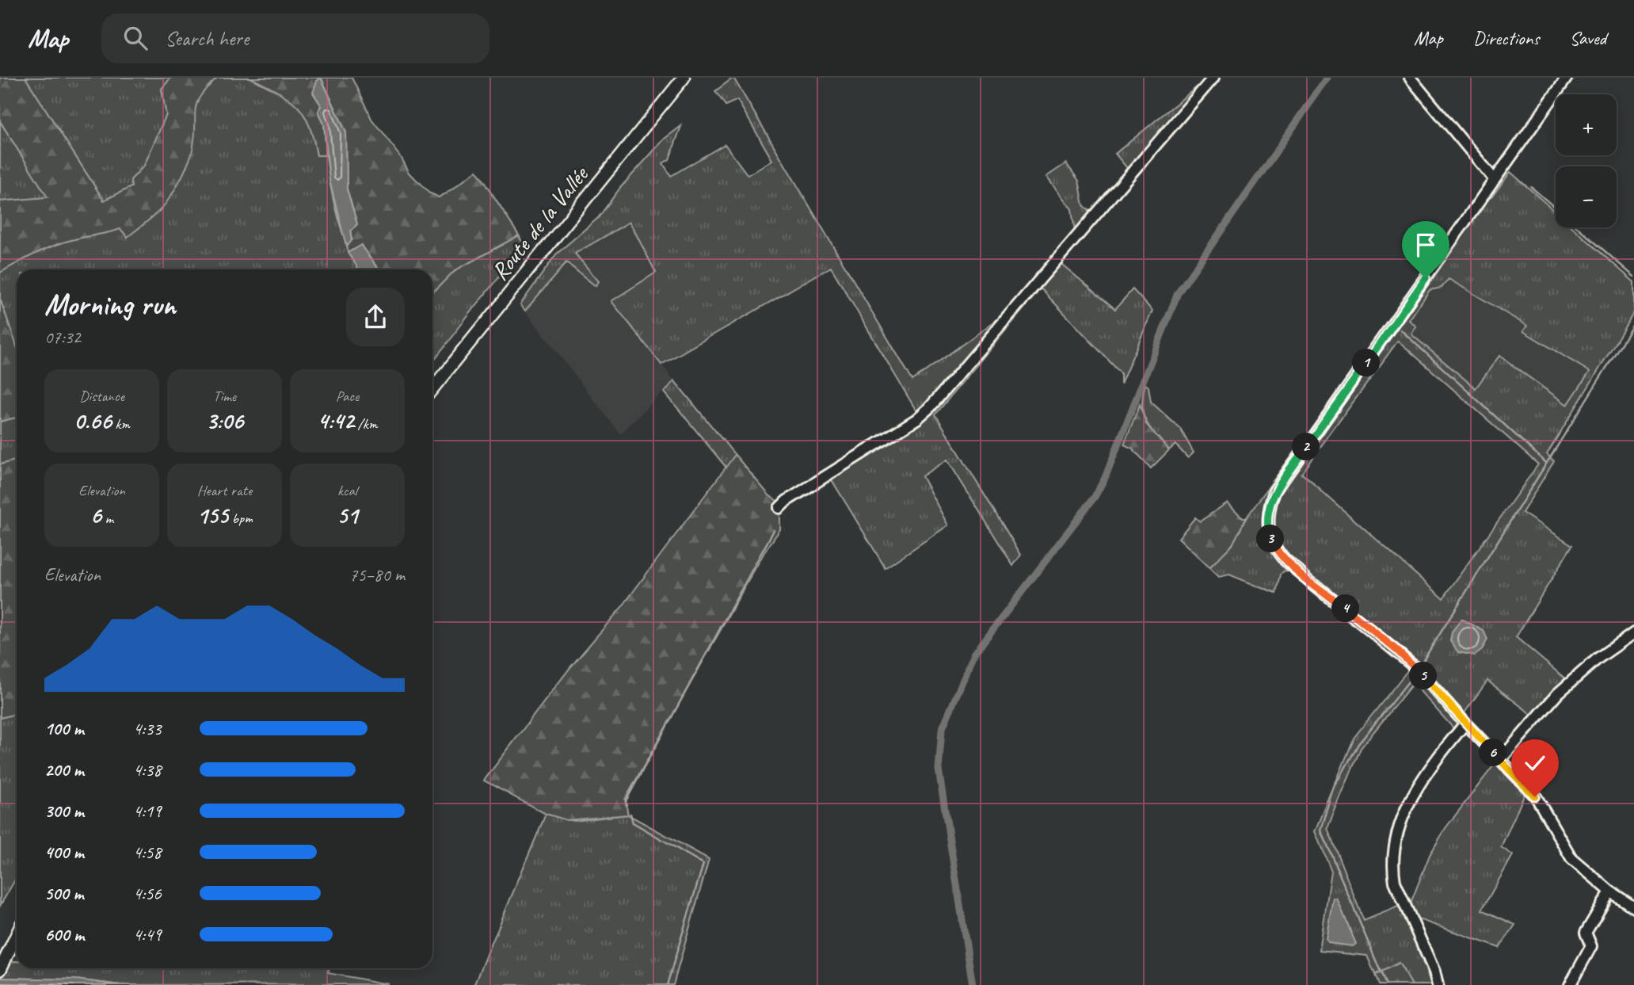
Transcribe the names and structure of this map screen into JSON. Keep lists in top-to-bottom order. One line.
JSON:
{"streets":{"main road":["Route de la Vallée"]},"page":{"header":"Map","search":"Search here","nav":["Map","Directions","Saved"],"map_buttons":["+","−"],"heading":["Morning run","07:32"],"pins":["1","2","3","4","5","6"],"stats":[["Distance","0.66 km"],["Time","3:06"],["Pace","4:42 /km"],["Elevation","6 m"],["Heart rate","155 bpm"],["kcal","51"]],"chart":["Elevation","75–80 m"],"list":[{"name":"100 m","note":"4:33"},{"name":"200 m","note":"4:38"},{"name":"300 m","note":"4:19"},{"name":"400 m","note":"4:58"},{"name":"500 m","note":"4:56"},{"name":"600 m","note":"4:49"}]}}
